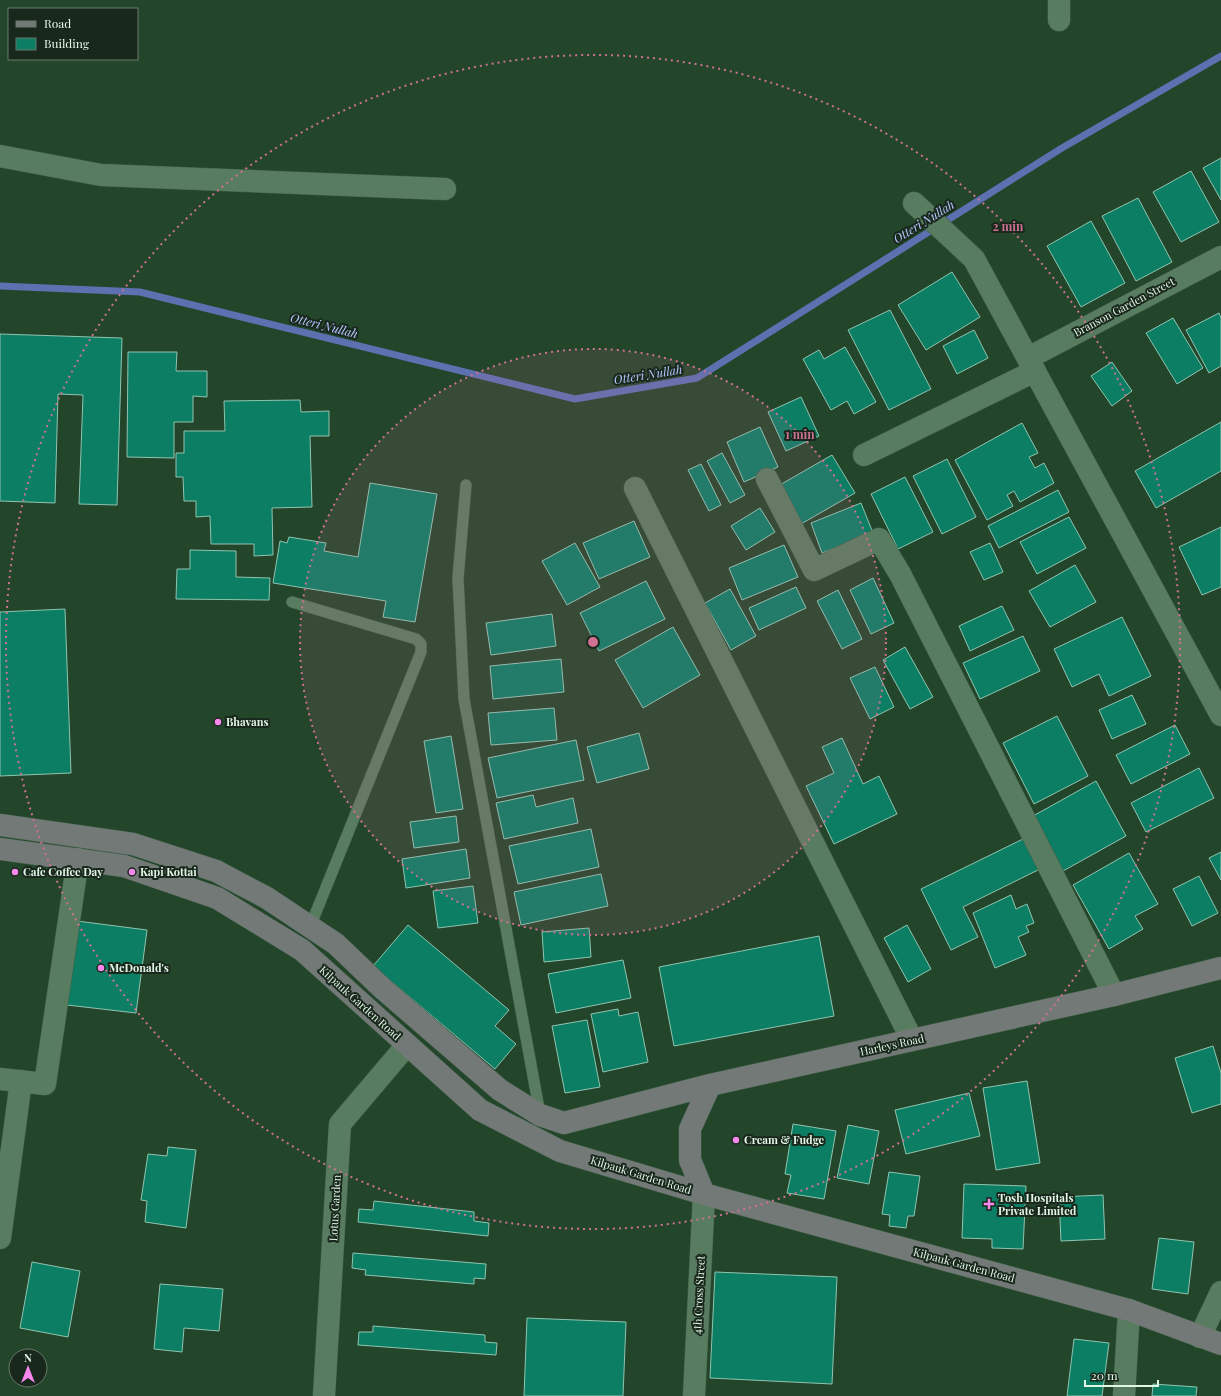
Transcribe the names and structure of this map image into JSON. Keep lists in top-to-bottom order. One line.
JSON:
{"streets":{"main road":["Kilpauk Garden Road","Harleys Road"],"street":["Branson Garden Street","Lotus Garden","4th Cross Street"]},"crossings":[["Kilpauk Garden Road","Harleys Road"],["Kilpauk Garden Road","Lotus Garden"],["Kilpauk Garden Road","4th Cross Street"]],"water":["Otteri Nullah"],"places":{"other":["Bhavans","Cafe Coffee Day","Kapi Kottai","McDonald's","Cream & Fudge"],"health":["Tosh Hospitals Private Limited"]},"legend":["Road","Building"],"scale_bar":"20 m","north":"top","rings":["2 min","1 min"]}
